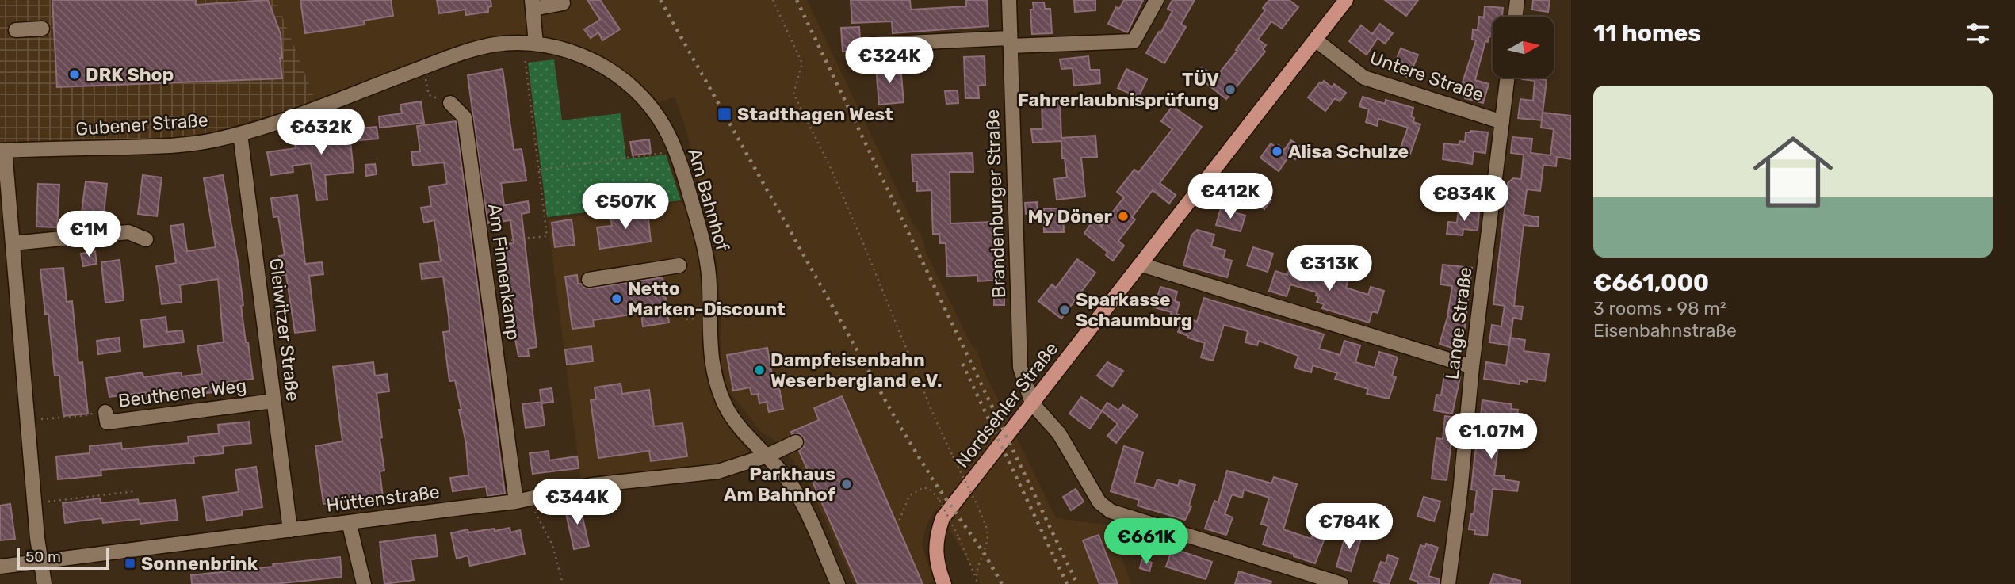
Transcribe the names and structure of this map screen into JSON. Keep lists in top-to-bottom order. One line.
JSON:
{"streets":{"main road":["Nordsehler Straße"],"street":["Untere Straße","Gubener Straße","Am Bahnhof","Brandenburger Straße","Am Finnenkamp","Lange Straße","Gleiwitzer Straße","Beuthener Weg","Hüttenstraße"]},"crossings":[["Untere Straße","Lange Straße"],["Untere Straße","Nordsehler Straße"],["Gubener Straße","Am Bahnhof"],["Gubener Straße","Gleiwitzer Straße"],["Am Bahnhof","Hüttenstraße"],["Brandenburger Straße","Nordsehler Straße"],["Am Finnenkamp","Hüttenstraße"],["Gleiwitzer Straße","Beuthener Weg"],["Gleiwitzer Straße","Hüttenstraße"]],"places":{"other":["DRK Shop","TÜV Fahrerlaubnisprüfung","Alisa Schulze","My Döner","Netto Marken-Discount","Sparkasse Schaumburg","Dampfeisenbahn Weserbergland e.V.","Parkhaus Am Bahnhof"],"transit":["Stadthagen West","Sonnenbrink"]},"scale_bar":"50 m","north":"right","page":{"heading":"11 homes","price":["€324K","€632K","€412K","€834K","€507K","€1M","€313K","€1.07M","€344K","€784K","€661K"],"list":[{"name":"€661,000","note":"3 rooms · 98 m² · Eisenbahnstraße"}],"scale":"50 m"}}
